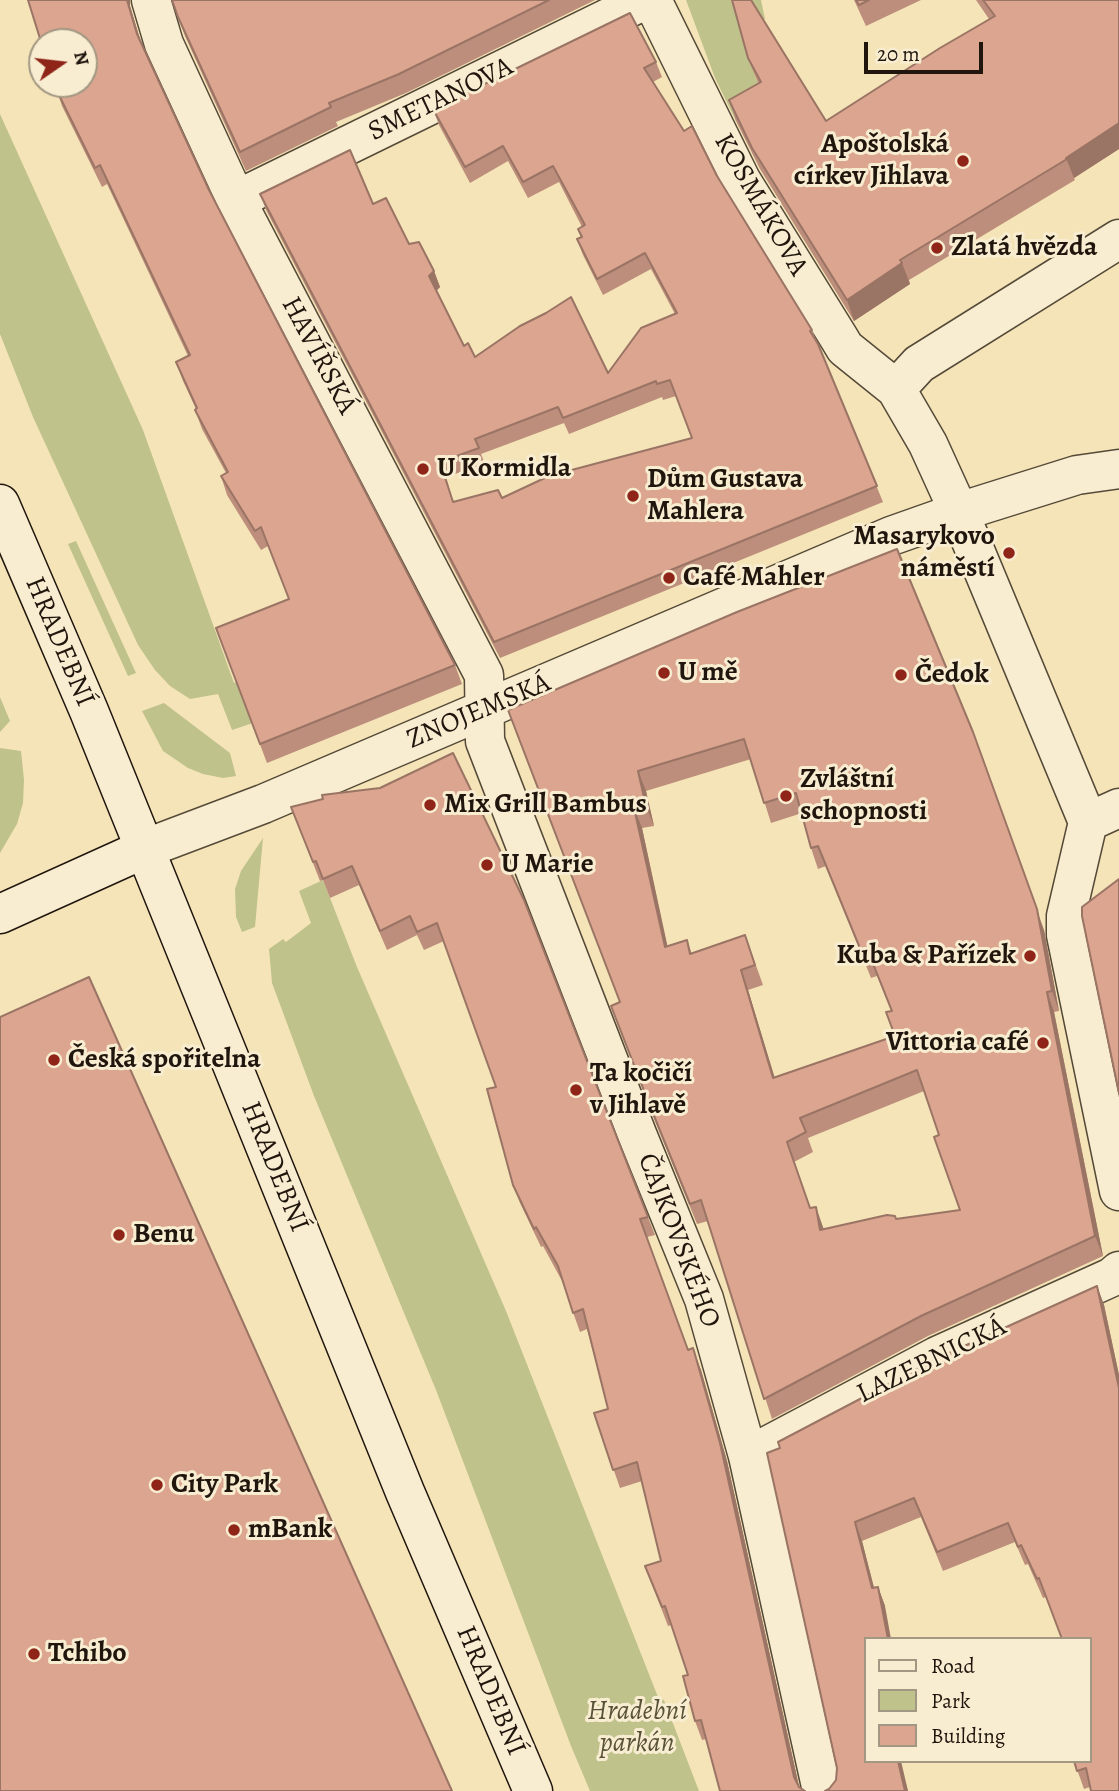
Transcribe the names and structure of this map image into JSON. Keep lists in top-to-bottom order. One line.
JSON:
{"streets":{"street":["SMETANOVA","KOSMÁKOVA","HAVÍŘSKÁ","HRADEBNÍ","ZNOJEMSKÁ","ČAJKOVSKÉHO","LAZEBNICKÁ"]},"crossings":[["SMETANOVA","HAVÍŘSKÁ"],["HAVÍŘSKÁ","ZNOJEMSKÁ"],["HAVÍŘSKÁ","ČAJKOVSKÉHO"],["HRADEBNÍ","ZNOJEMSKÁ"],["ZNOJEMSKÁ","ČAJKOVSKÉHO"],["ČAJKOVSKÉHO","LAZEBNICKÁ"]],"parks":["Hradební parkán"],"places":["Apoštolská církev Jihlava","Zlatá hvězda","U Kormidla","Dům Gustava Mahlera","Masarykovo náměstí","Café Mahler","U mě","Čedok","Zvláštní schopnosti","Mix Grill Bambus","U Marie","Kuba & Pařízek","Vittoria café","Česká spořitelna","Ta kočičí v Jihlavě","Benu","City Park","mBank","Tchibo"],"legend":["Road","Park","Building"],"scale_bar":"20 m","north":"right"}
